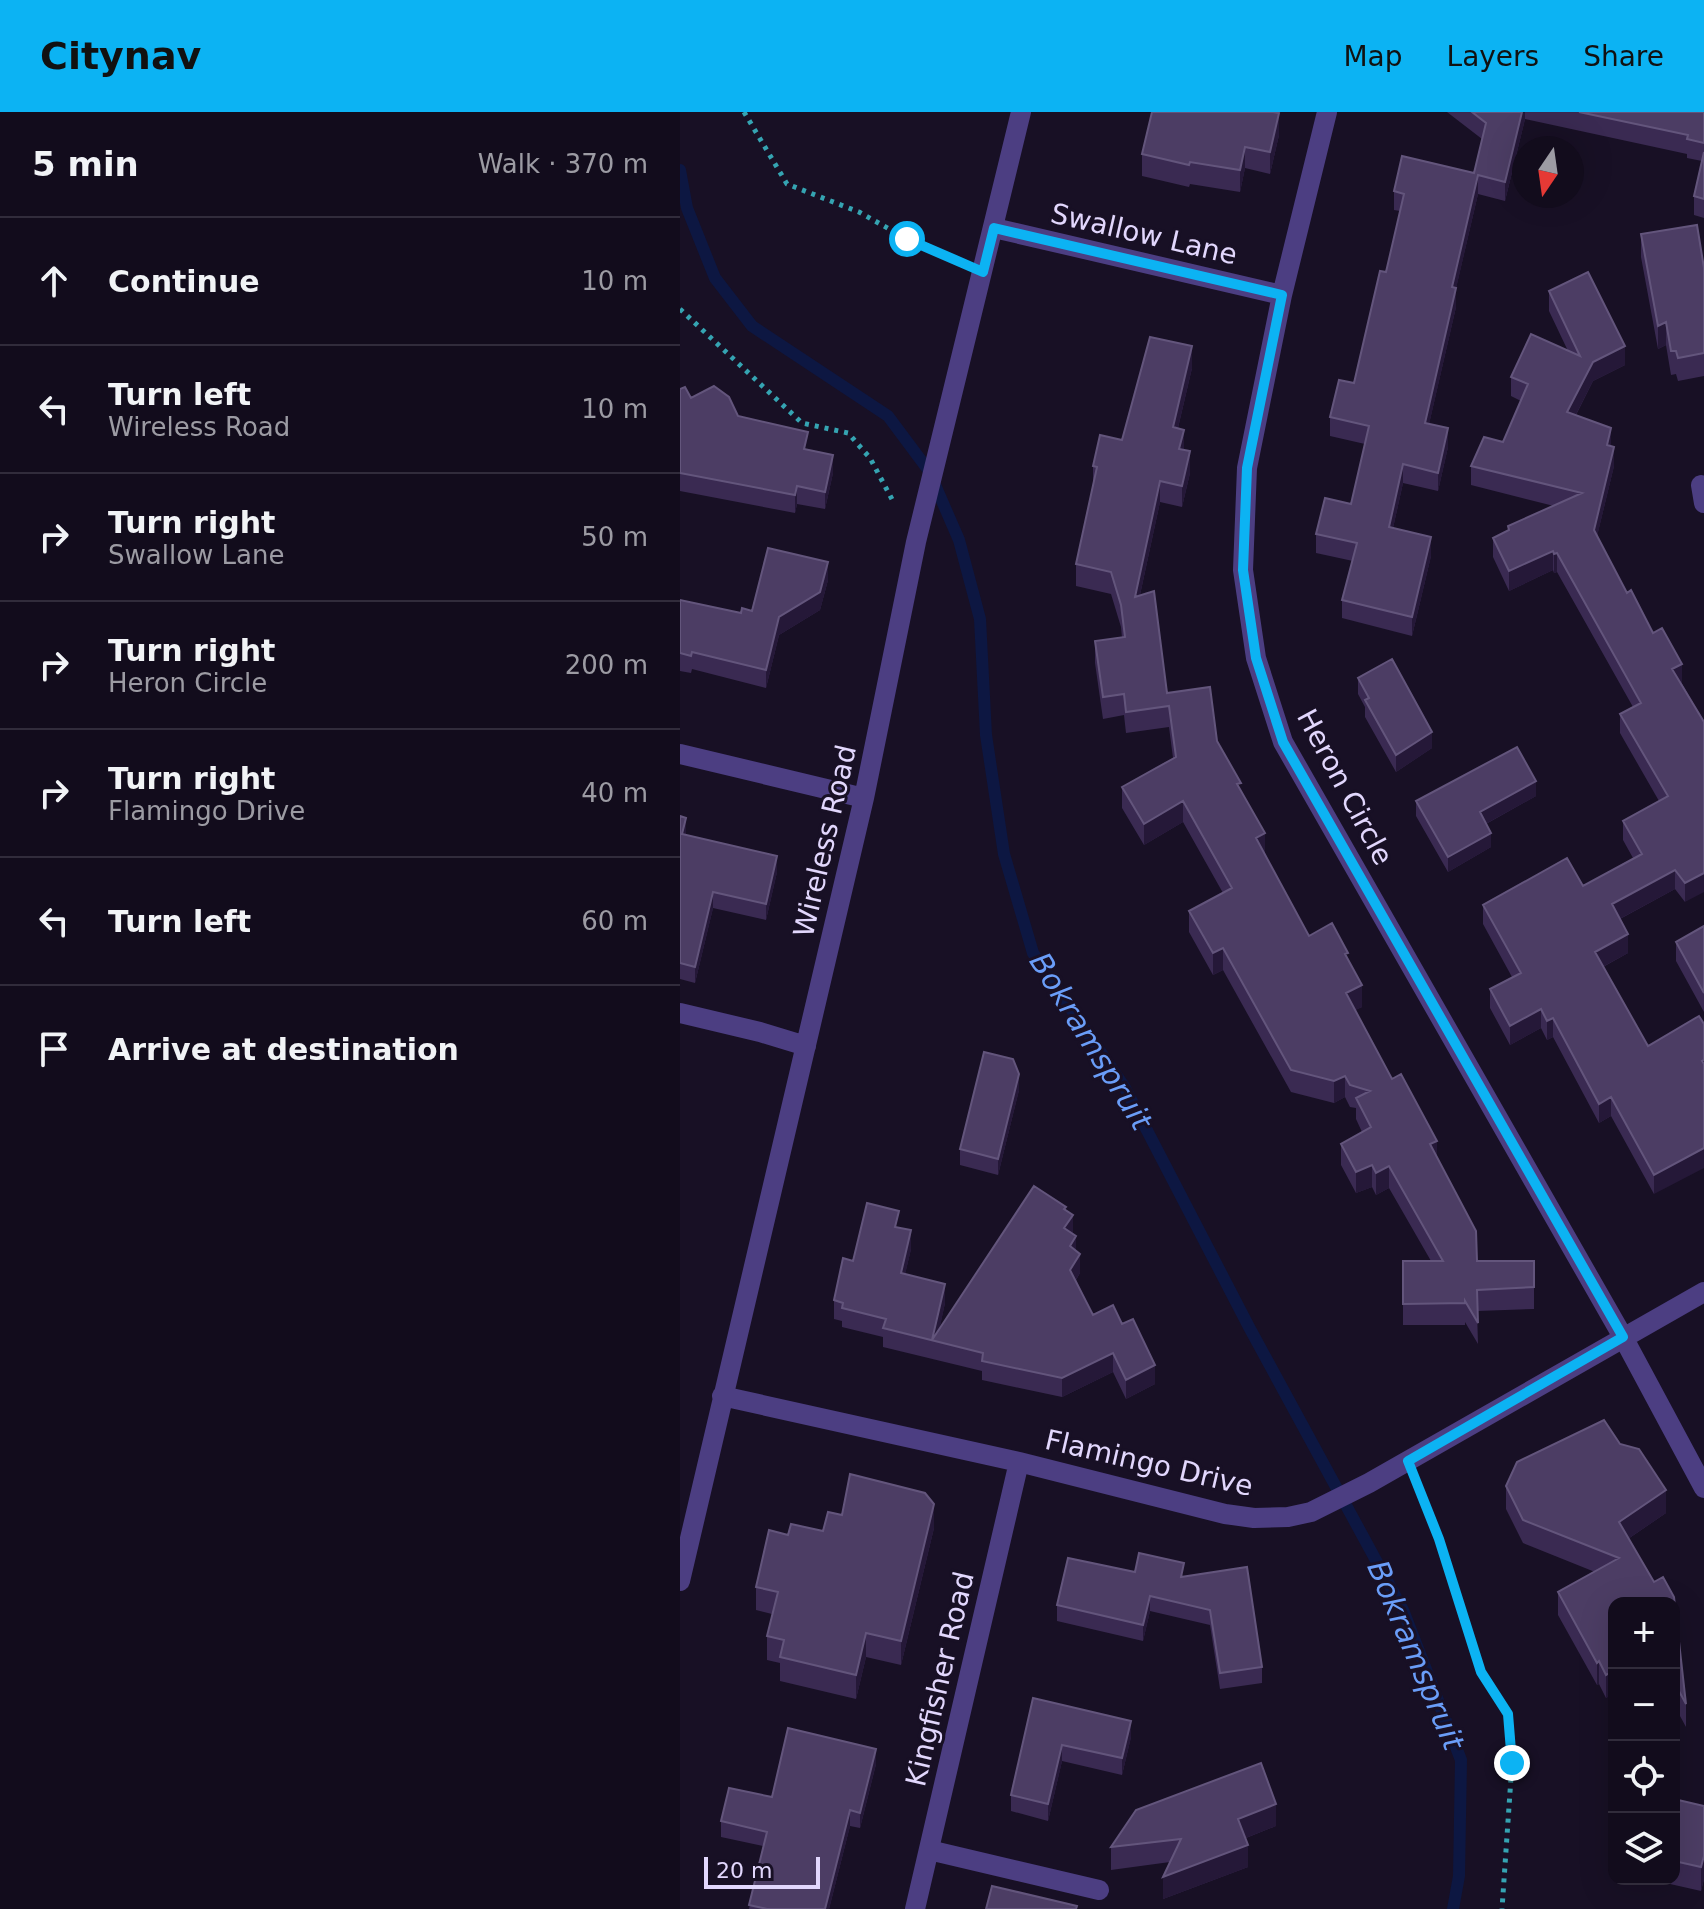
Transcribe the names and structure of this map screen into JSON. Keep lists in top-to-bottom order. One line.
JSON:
{"streets":{"street":["Swallow Lane","Heron Circle","Wireless Road","Flamingo Drive","Kingfisher Road"]},"crossings":[["Swallow Lane","Heron Circle"],["Swallow Lane","Wireless Road"],["Heron Circle","Flamingo Drive"],["Wireless Road","Flamingo Drive"],["Flamingo Drive","Kingfisher Road"]],"water":["Bokramspruit"],"scale_bar":"20 m","north":"bottom","page":{"header":"Citynav","nav":["Map","Layers","Share"],"heading":["5 min","Walk · 370 m"],"list":[["Continue","10 m"],["Turn left","Wireless Road","10 m"],["Turn right","Swallow Lane","50 m"],["Turn right","Heron Circle","200 m"],["Turn right","Flamingo Drive","40 m"],["Turn left","60 m"],"Arrive at destination"],"map_buttons":["+","−"],"scale":"20 m"}}
